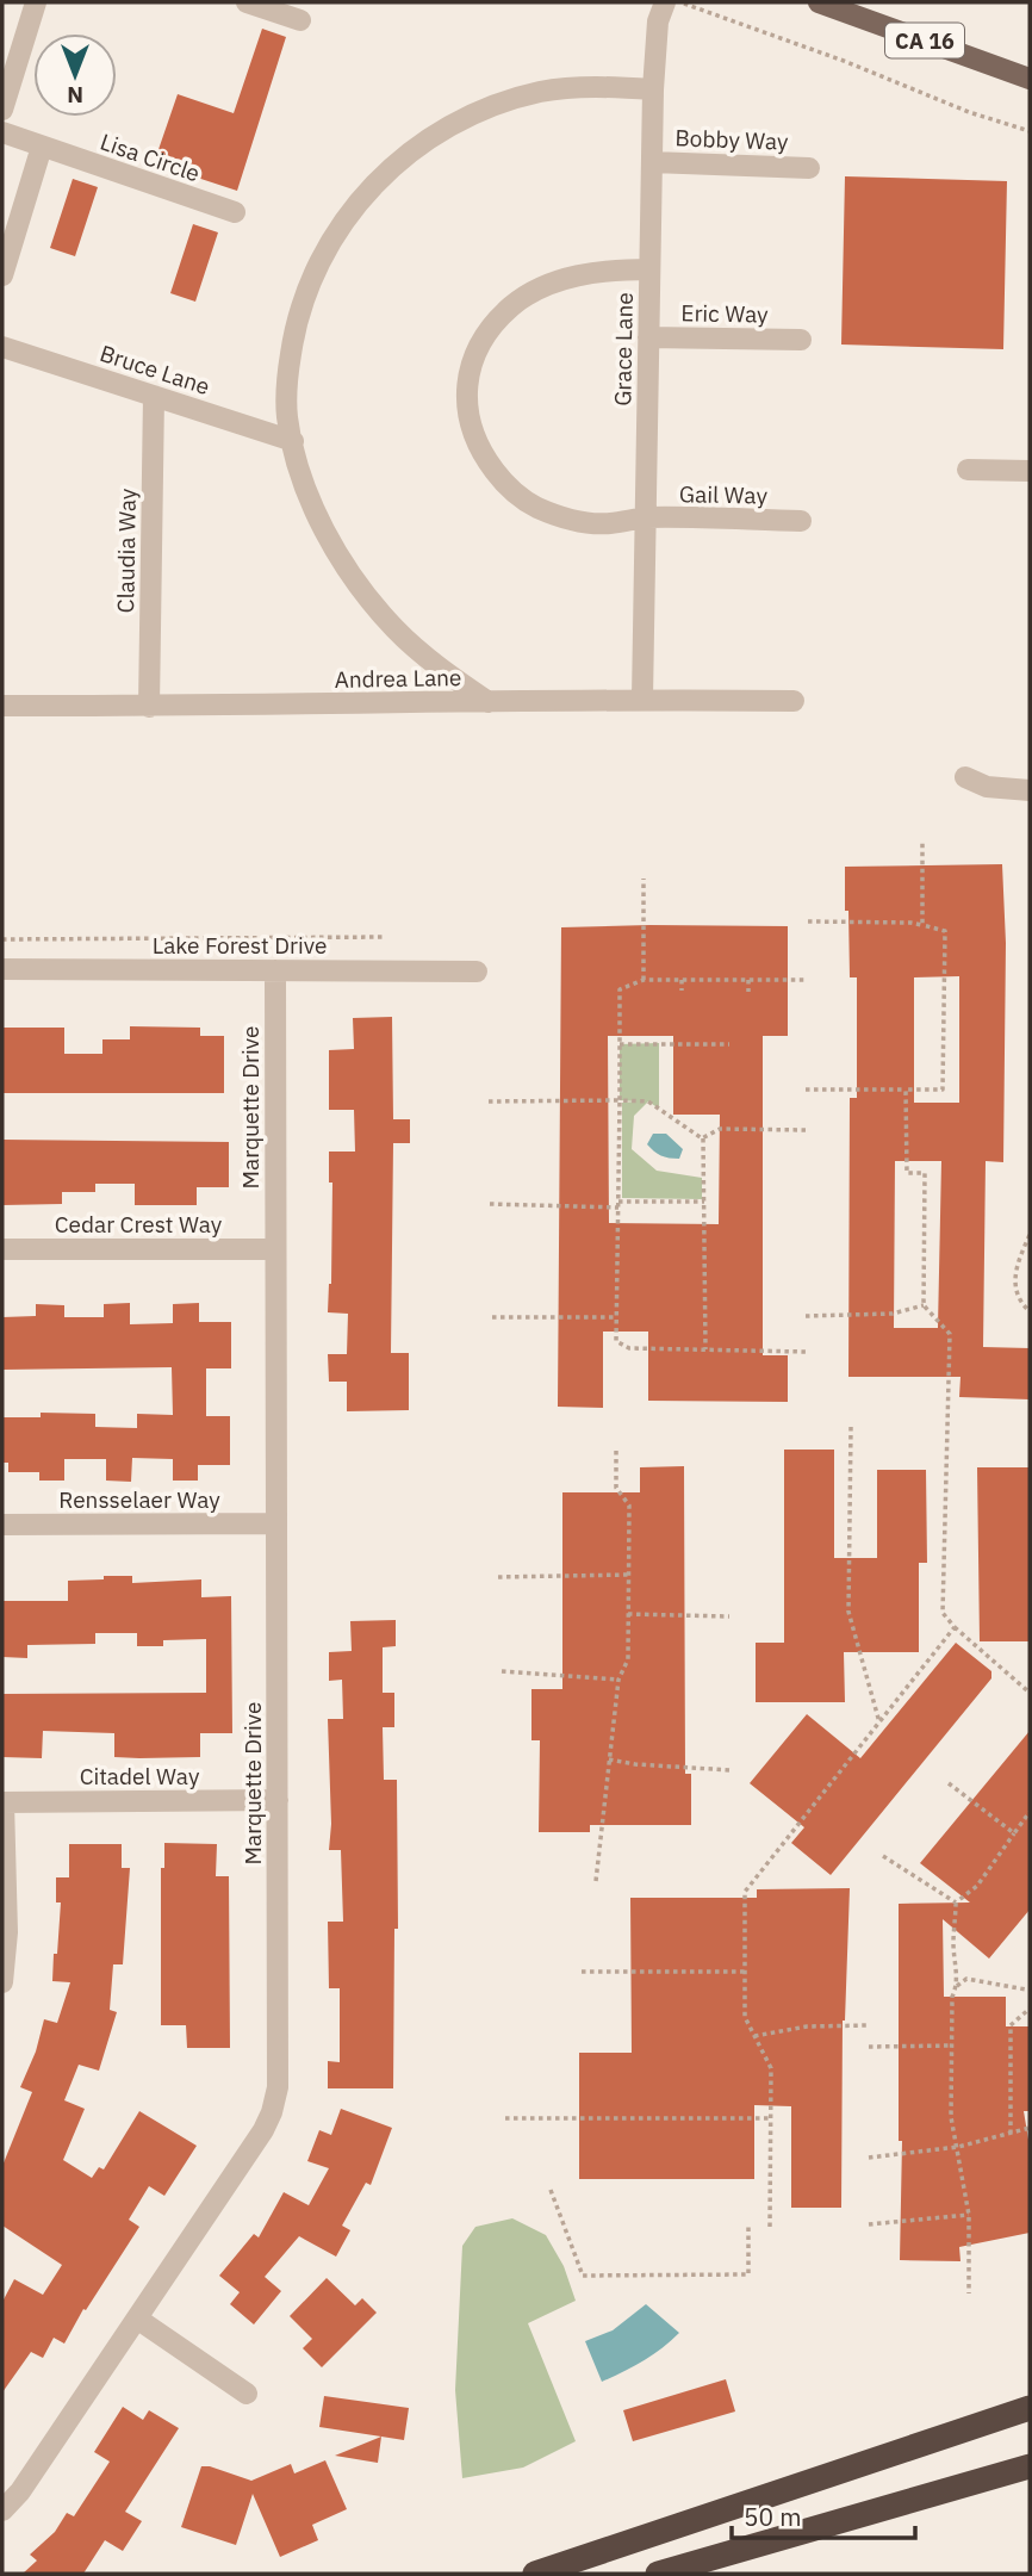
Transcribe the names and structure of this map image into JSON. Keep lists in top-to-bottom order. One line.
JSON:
{"streets":{"main road":["CA 16"],"street":["Bobby Way","Lisa Circle","Eric Way","Grace Lane","Bruce Lane","Gail Way","Claudia Way","Andrea Lane","Lake Forest Drive","Marquette Drive","Cedar Crest Way","Rensselaer Way","Citadel Way"]},"crossings":[["Bobby Way","Grace Lane"],["Eric Way","Grace Lane"],["Grace Lane","Gail Way"],["Grace Lane","Andrea Lane"],["Bruce Lane","Claudia Way"],["Claudia Way","Andrea Lane"],["Lake Forest Drive","Marquette Drive"],["Marquette Drive","Cedar Crest Way"],["Marquette Drive","Rensselaer Way"],["Marquette Drive","Citadel Way"]],"scale_bar":"50 m","north":"bottom"}
